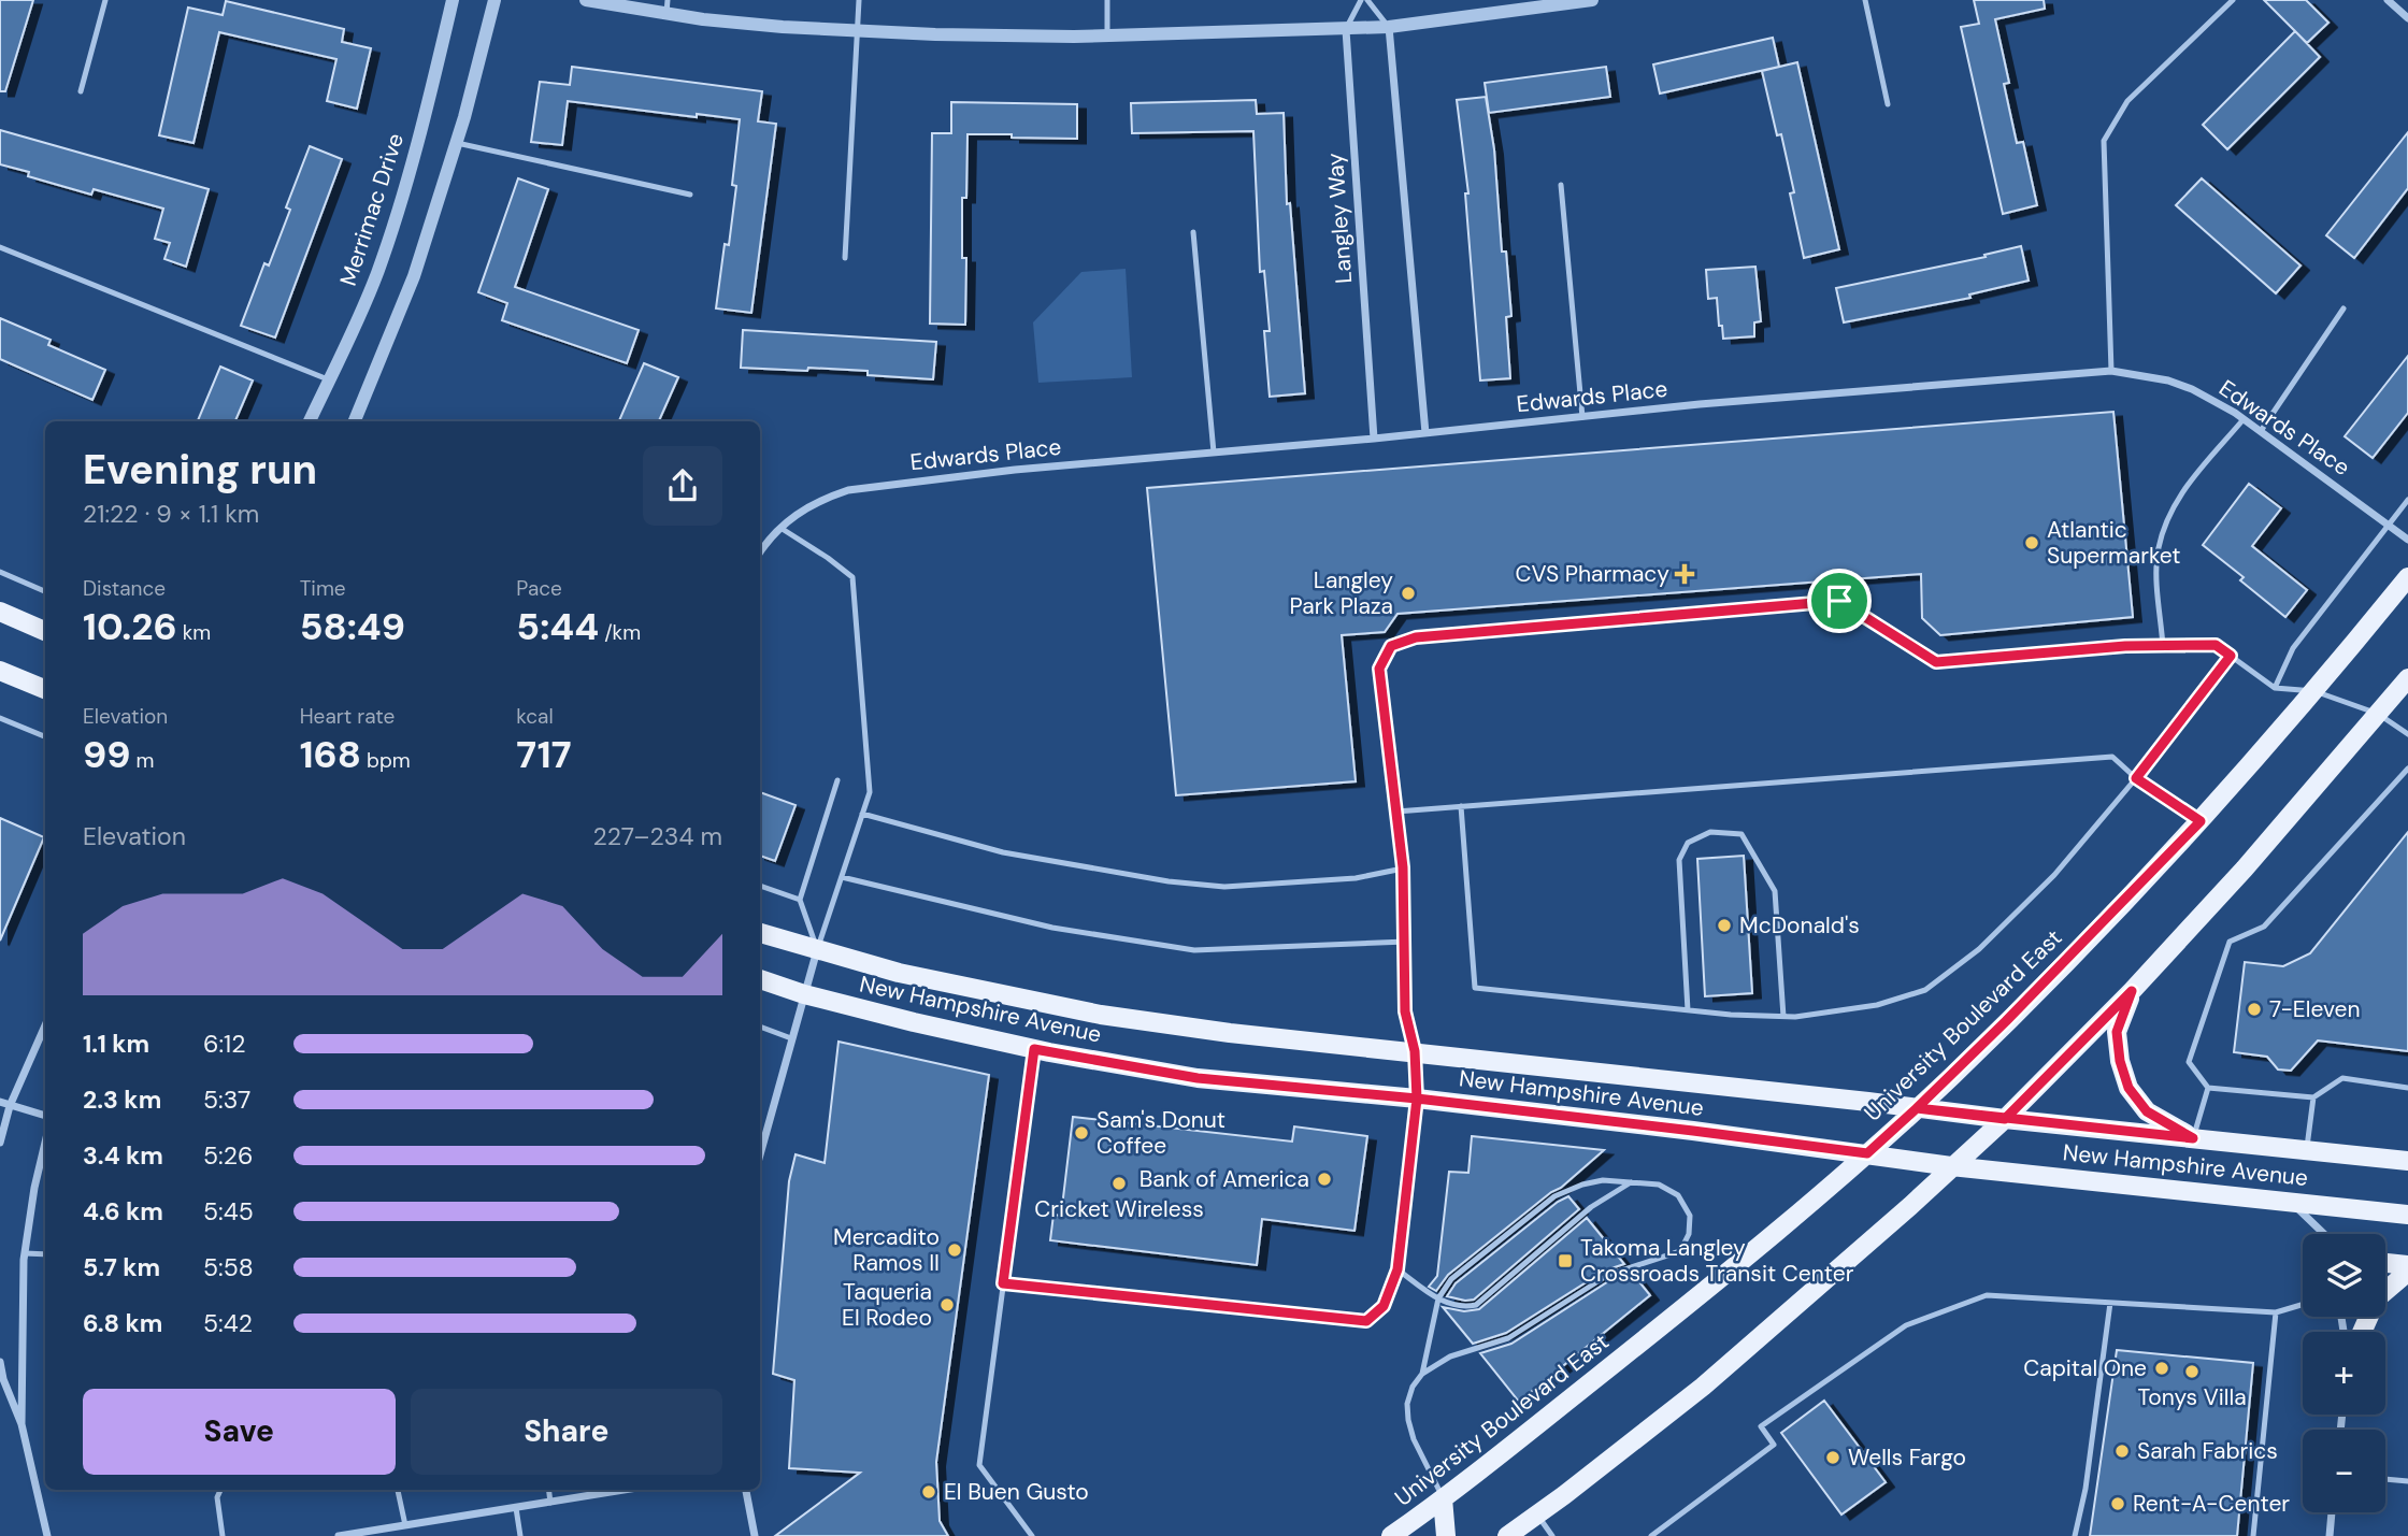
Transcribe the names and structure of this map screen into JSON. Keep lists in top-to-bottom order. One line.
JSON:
{"streets":{"main road":["New Hampshire Avenue","University Boulevard East"],"street":["Merrimac Drive","Langley Way","Edwards Place"]},"crossings":[["Langley Way","Edwards Place"],["New Hampshire Avenue","University Boulevard East"]],"places":{"other":["Atlantic Supermarket","Langley Park Plaza","McDonald's","7-Eleven","Sam's Donut Coffee","Bank of America","Cricket Wireless","Mercadito Ramos II","Taqueria El Rodeo","Capital One","Tonys Villa","Sarah Fabrics","Wells Fargo","El Buen Gusto","Rent-A-Center"],"health":["CVS Pharmacy"],"transit":["Takoma Langley Crossroads Transit Center"]},"page":{"heading":["Evening run","21:22 · 9 × 1.1 km"],"stats":[["Distance","10.26 km"],["Time","58:49"],["Pace","5:44 /km"],["Elevation","99 m"],["Heart rate","168 bpm"],["kcal","717"]],"chart":["Elevation","227–234 m"],"list":[{"name":"1.1 km","note":"6:12"},{"name":"2.3 km","note":"5:37"},{"name":"3.4 km","note":"5:26"},{"name":"4.6 km","note":"5:45"},{"name":"5.7 km","note":"5:58"},{"name":"6.8 km","note":"5:42"}],"map_buttons":["+","−"],"buttons":["Save","Share"]}}
